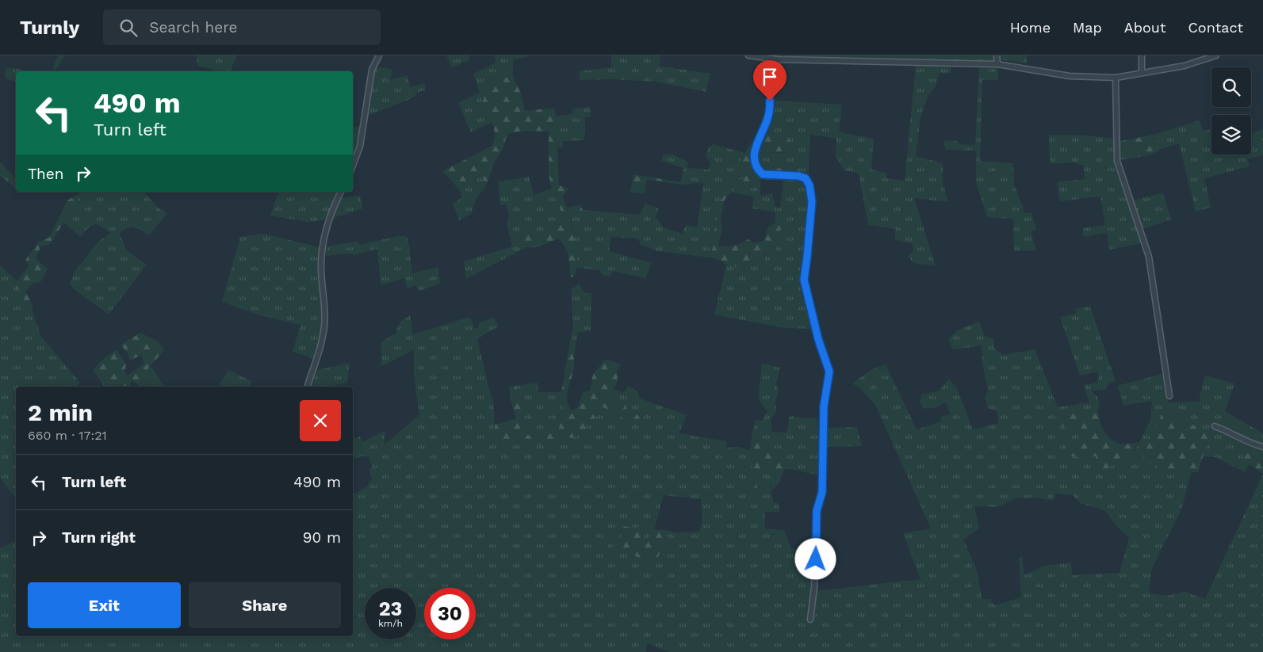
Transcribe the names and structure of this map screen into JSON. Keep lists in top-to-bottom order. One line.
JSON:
{"page":{"header":"Turnly","search":"Search here","nav":["Home","Map","About","Contact"],"turn":["490 m","Turn left"],"then":"Then","heading":["2 min","660 m · 17:21"],"list":[{"name":"Turn left","value":"490 m"},{"name":"Turn right","value":"90 m"}],"buttons":["Exit","Share"],"speed":"23 km/h","limit":"30"}}
